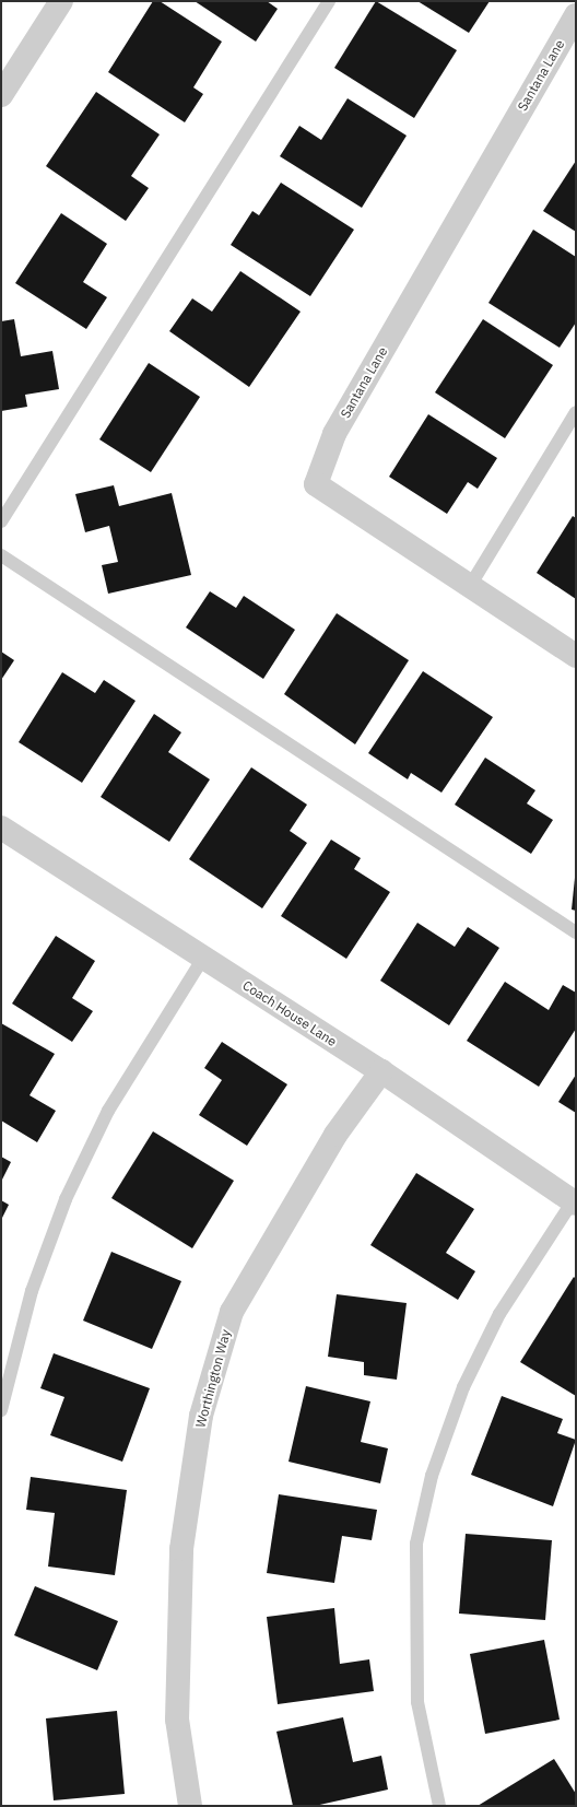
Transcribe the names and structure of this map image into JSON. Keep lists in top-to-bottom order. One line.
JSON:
{"streets":{"street":["Santana Lane","Coach House Lane","Worthington Way"]},"crossings":[["Coach House Lane","Worthington Way"]]}
